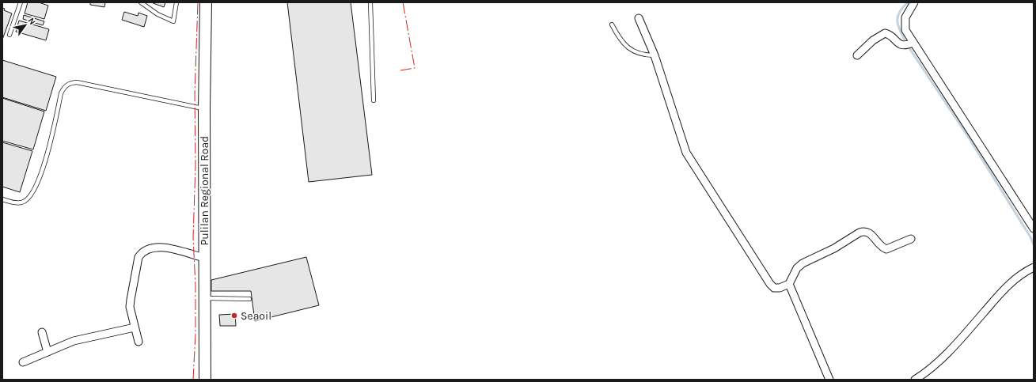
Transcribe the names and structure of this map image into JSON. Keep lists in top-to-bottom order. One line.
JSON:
{"streets":{"main road":["Pulilan Regional Road"]},"places":["Seaoil"],"north":"top right"}
